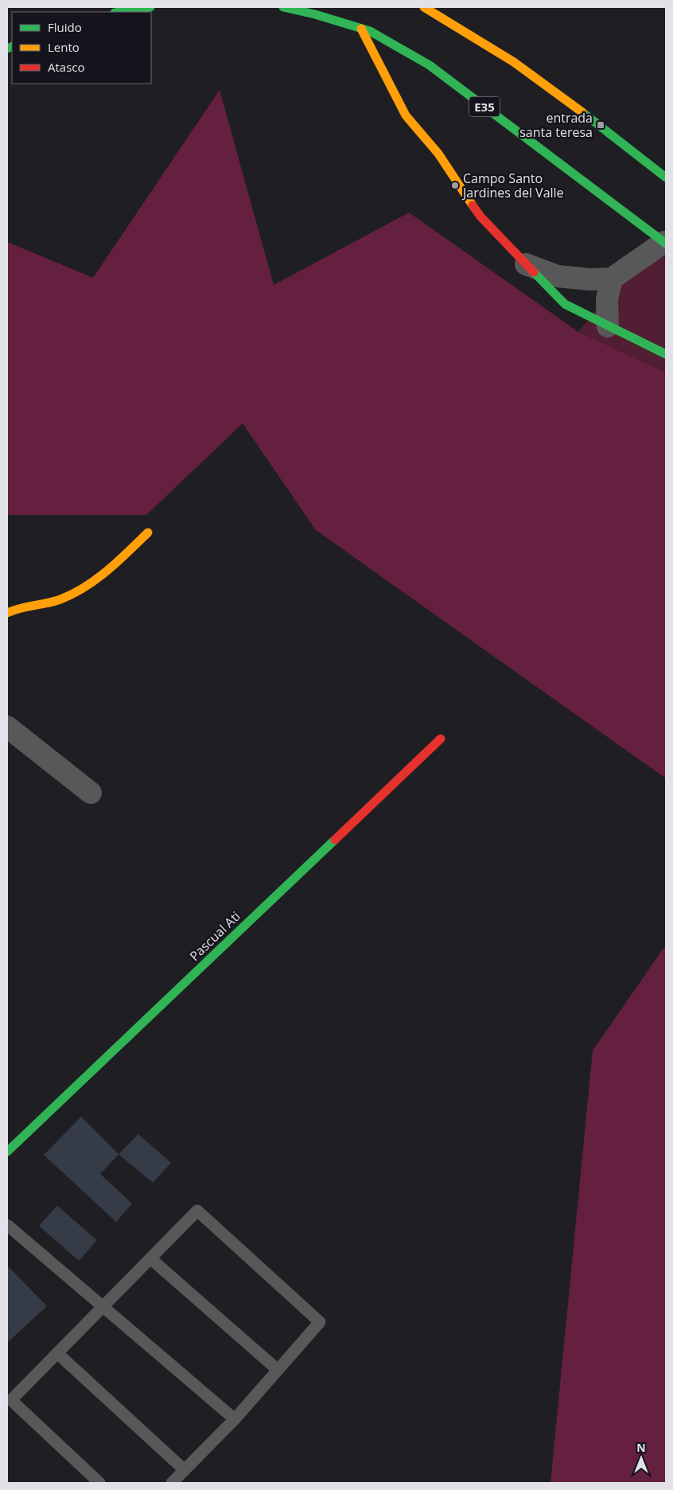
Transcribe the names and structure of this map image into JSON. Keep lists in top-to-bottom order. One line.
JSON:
{"streets":{"main road":["E35","Pascual Ati"]},"places":{"transit":["entrada santa teresa"],"other":["Campo Santo Jardines del Valle"]},"legend":["Fluido","Lento","Atasco"],"north":"top"}
